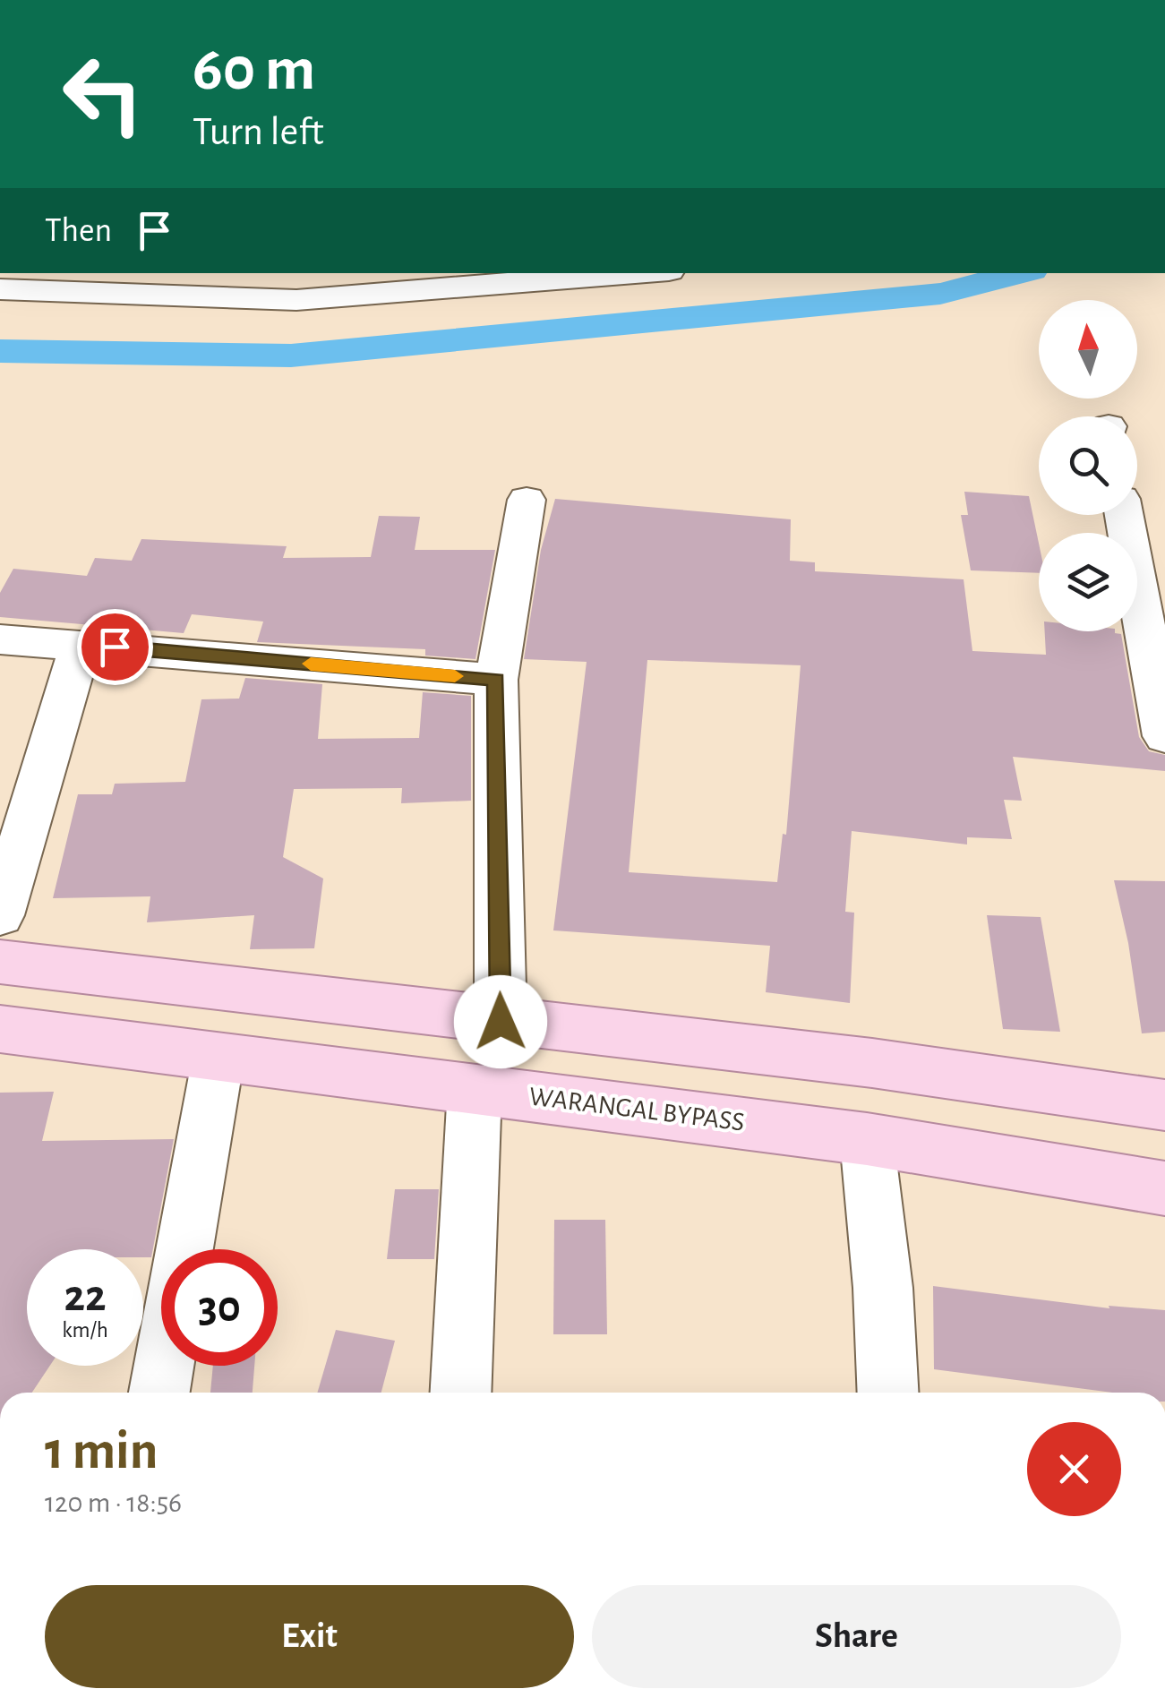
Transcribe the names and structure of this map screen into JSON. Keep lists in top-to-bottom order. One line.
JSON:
{"streets":{"main road":["WARANGAL BYPASS"]},"north":"top","page":{"turn":["60 m","Turn left"],"then":"Then","speed":"22 km/h","limit":"30","heading":["1 min","120 m · 18:56"],"buttons":["Exit","Share"]}}
